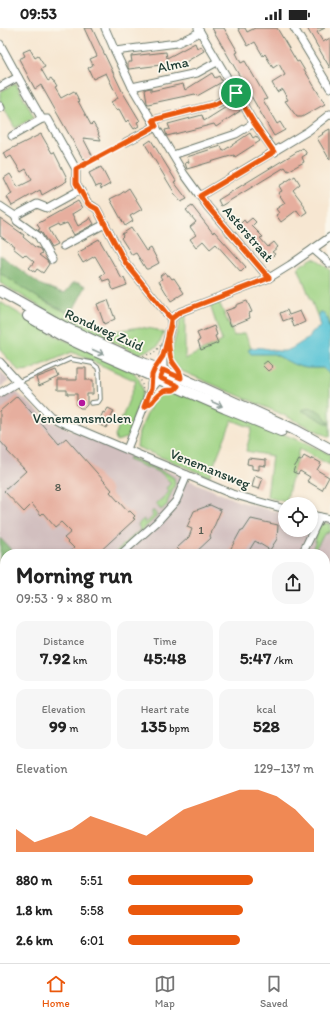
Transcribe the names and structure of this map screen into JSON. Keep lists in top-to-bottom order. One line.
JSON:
{"streets":{"main road":["Rondweg Zuid"],"street":["Alma","Asterstraat","Venemansweg"]},"crossings":[["Alma","Asterstraat"]],"places":["Venemansmolen"],"house_numbers":["8","1"],"page":{"status":"09:53","heading":["Morning run","09:53 · 9 × 880 m"],"stats":[["Distance","7.92 km"],["Time","45:48"],["Pace","5:47 /km"],["Elevation","99 m"],["Heart rate","135 bpm"],["kcal","528"]],"chart":["Elevation","129–137 m"],"list":[{"name":"880 m","note":"5:51"},{"name":"1.8 km","note":"5:58"},{"name":"2.6 km","note":"6:01"}],"tabs":["Home","Map","Saved"]}}
